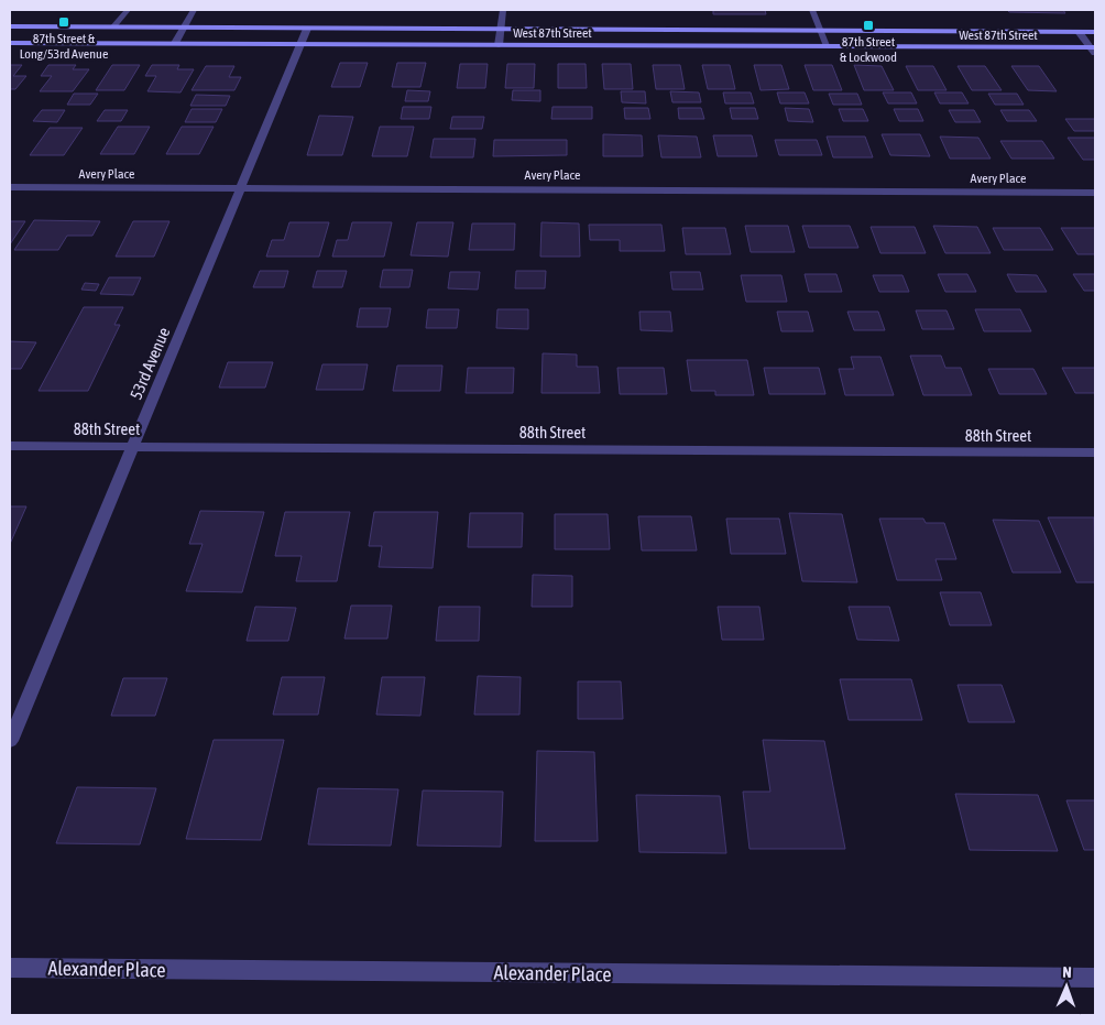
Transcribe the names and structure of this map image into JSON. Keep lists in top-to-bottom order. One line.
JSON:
{"streets":{"main road":["West 87th Street"],"street":["Avery Place","53rd Avenue","88th Street","Alexander Place"]},"crossings":[["West 87th Street","53rd Avenue"],["Avery Place","53rd Avenue"],["53rd Avenue","88th Street"]],"places":{"transit":["87th Street & Long/53rd Avenue","87th Street & Lockwood"]},"north":"top"}
